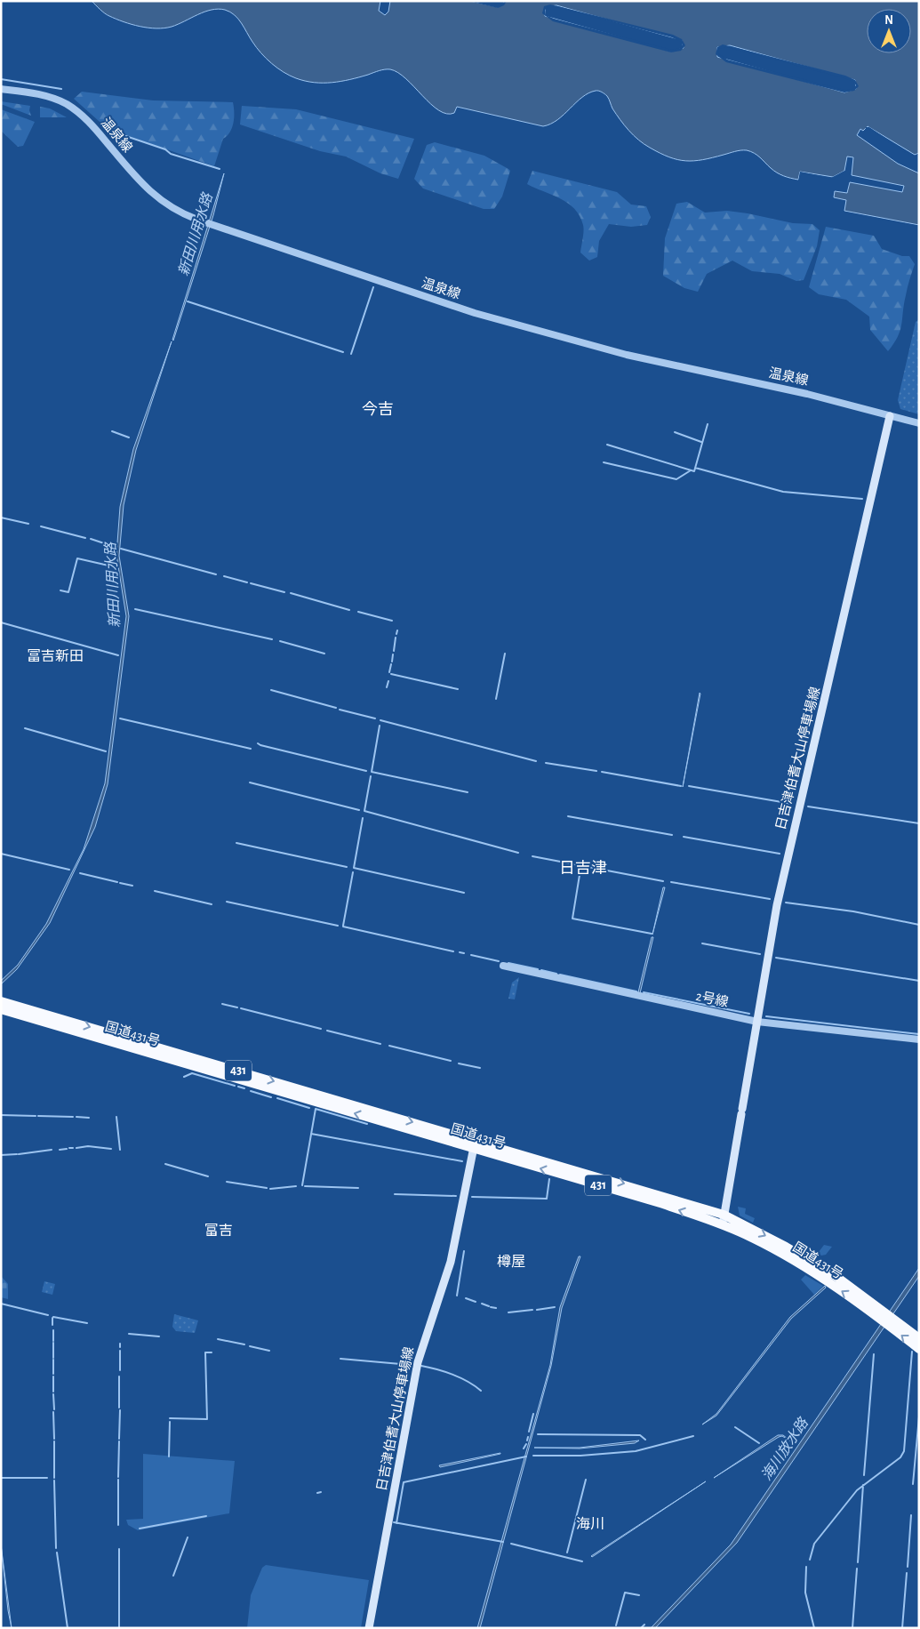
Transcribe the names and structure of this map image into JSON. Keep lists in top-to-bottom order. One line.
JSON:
{"streets":{"highway":["国道431号","431"],"main road":["日吉津伯耆大山停車場線"],"street":["温泉線","2号線"]},"crossings":[["温泉線","日吉津伯耆大山停車場線"],["日吉津伯耆大山停車場線","2号線"],["日吉津伯耆大山停車場線","国道431号"]],"districts":["今吉","冨吉新田","日吉津","富吉","樽屋","海川"],"water":["新田川用水路","海川放水路"],"north":"top"}
